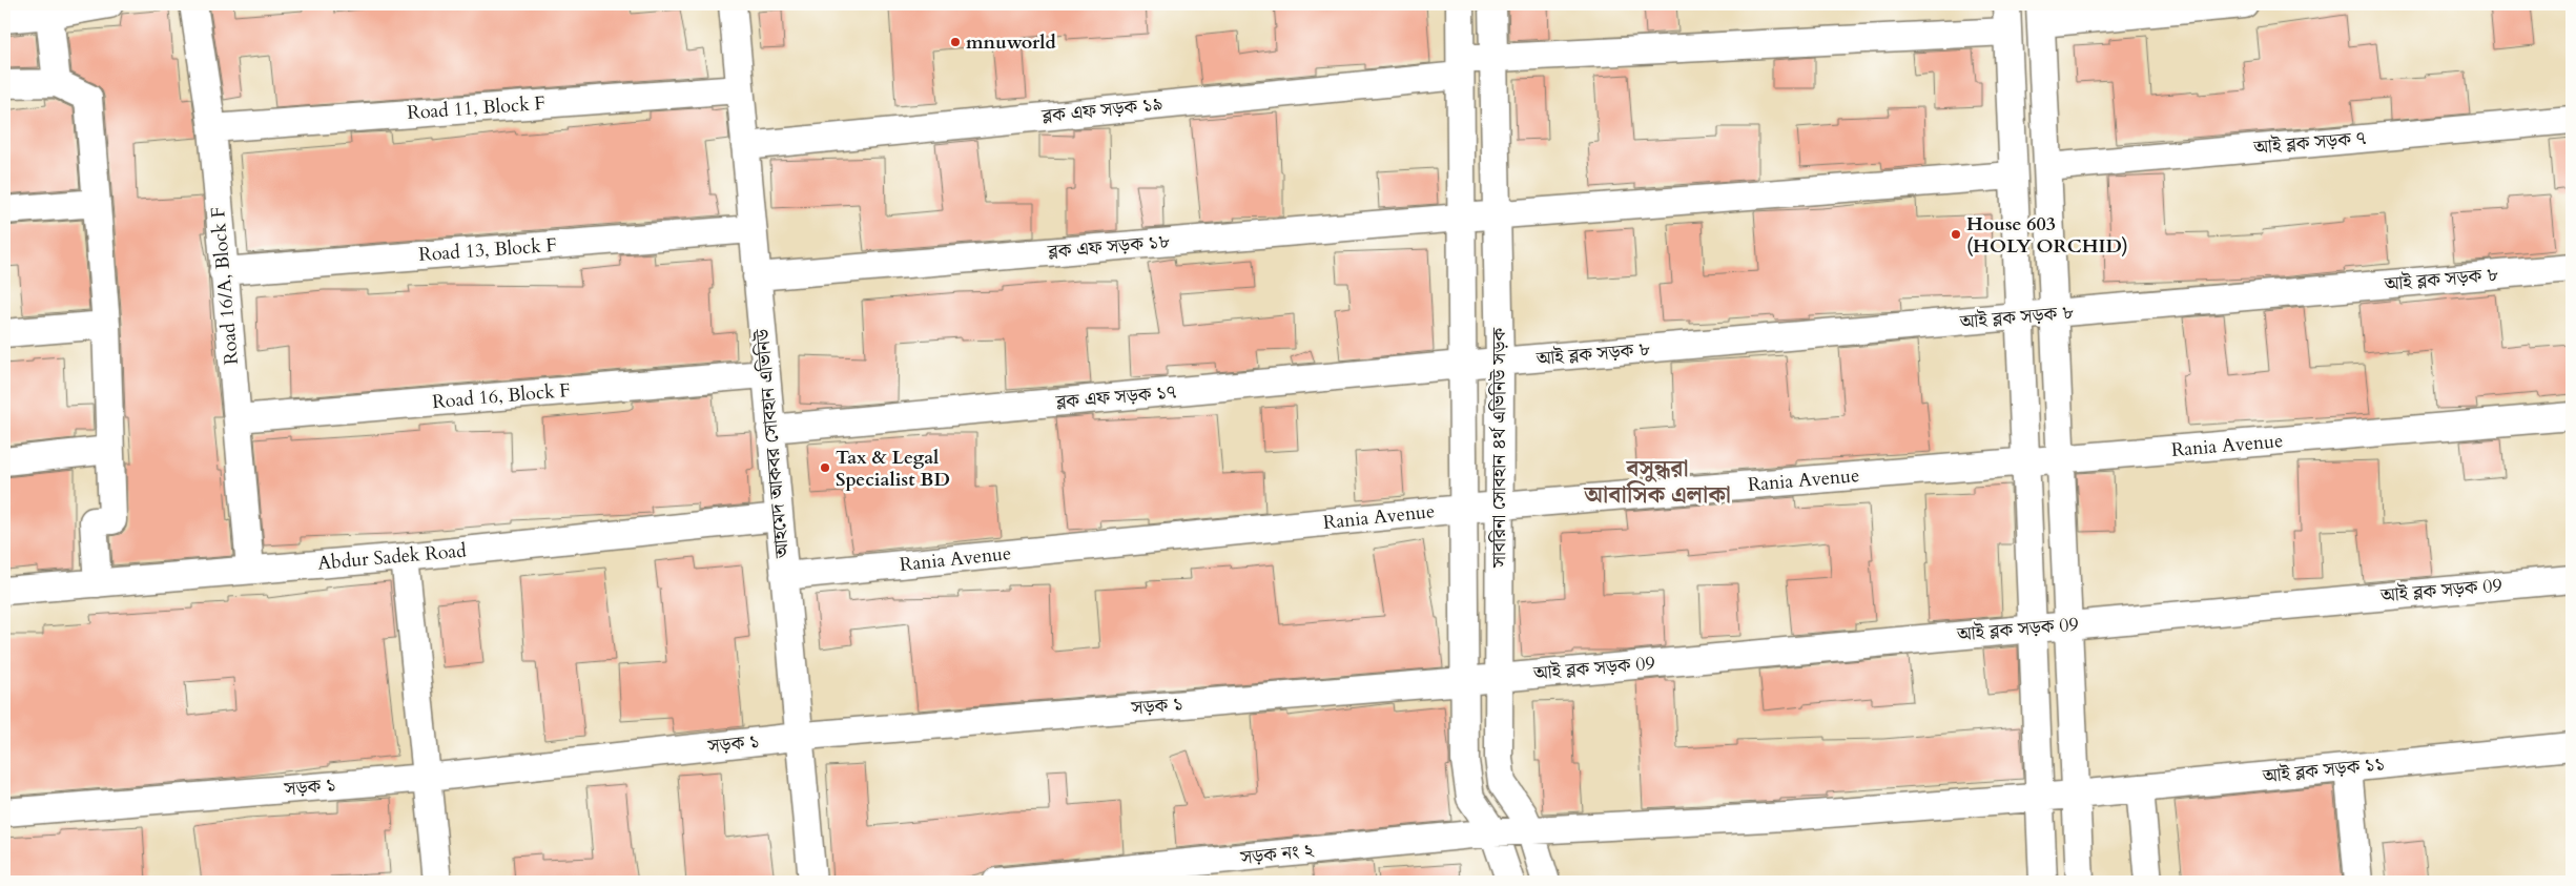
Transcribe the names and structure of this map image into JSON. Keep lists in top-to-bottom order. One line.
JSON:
{"streets":{"street":["Road 11, Block F","ব্লক এফ সড়ক ১৯","আই ব্লক সড়ক ৭","ব্লক এফ সড়ক ১৮","Road 13, Block F","আই ব্লক সড়ক ৮","Road 16/A, Block F","Road 16, Block F","ব্লক এফ সড়ক ১৭","আহমেদ আকবর সোবহান এভিনিউ","Rania Avenue","সাবরিনা সোবহান ৪র্থ এভিনিউ সড়ক","Abdur Sadek Road","আই ব্লক সড়ক 09","সড়ক ১","আই ব্লক সড়ক ১১","সড়ক নং ২"]},"crossings":[["Road 11, Block F","Road 16/A, Block F"],["Road 11, Block F","আহমেদ আকবর সোবহান এভিনিউ"],["ব্লক এফ সড়ক ১৯","আহমেদ আকবর সোবহান এভিনিউ"],["ব্লক এফ সড়ক ১৯","সাবরিনা সোবহান ৪র্থ এভিনিউ সড়ক"],["ব্লক এফ সড়ক ১৮","আহমেদ আকবর সোবহান এভিনিউ"],["ব্লক এফ সড়ক ১৮","সাবরিনা সোবহান ৪র্থ এভিনিউ সড়ক"],["Road 13, Block F","Road 16/A, Block F"],["Road 13, Block F","আহমেদ আকবর সোবহান এভিনিউ"],["আই ব্লক সড়ক ৮","ব্লক এফ সড়ক ১৭"],["আই ব্লক সড়ক ৮","সাবরিনা সোবহান ৪র্থ এভিনিউ সড়ক"],["Road 16/A, Block F","Road 16, Block F"],["Road 16/A, Block F","Abdur Sadek Road"],["Road 16, Block F","আহমেদ আকবর সোবহান এভিনিউ"],["ব্লক এফ সড়ক ১৭","আহমেদ আকবর সোবহান এভিনিউ"],["ব্লক এফ সড়ক ১৭","সাবরিনা সোবহান ৪র্থ এভিনিউ সড়ক"],["আহমেদ আকবর সোবহান এভিনিউ","Rania Avenue"],["আহমেদ আকবর সোবহান এভিনিউ","Abdur Sadek Road"],["আহমেদ আকবর সোবহান এভিনিউ","সড়ক ১"],["Rania Avenue","সাবরিনা সোবহান ৪র্থ এভিনিউ সড়ক"],["সাবরিনা সোবহান ৪র্থ এভিনিউ সড়ক","আই ব্লক সড়ক 09"],["সাবরিনা সোবহান ৪র্থ এভিনিউ সড়ক","সড়ক ১"],["সাবরিনা সোবহান ৪র্থ এভিনিউ সড়ক","সড়ক নং ২"],["আই ব্লক সড়ক 09","সড়ক ১"],["আই ব্লক সড়ক ১১","সড়ক নং ২"]],"districts":["বসুন্ধরা আবাসিক এলাকা"],"places":["mnuworld","House 603 (HOLY ORCHID)","Tax & Legal Specialist BD"]}
